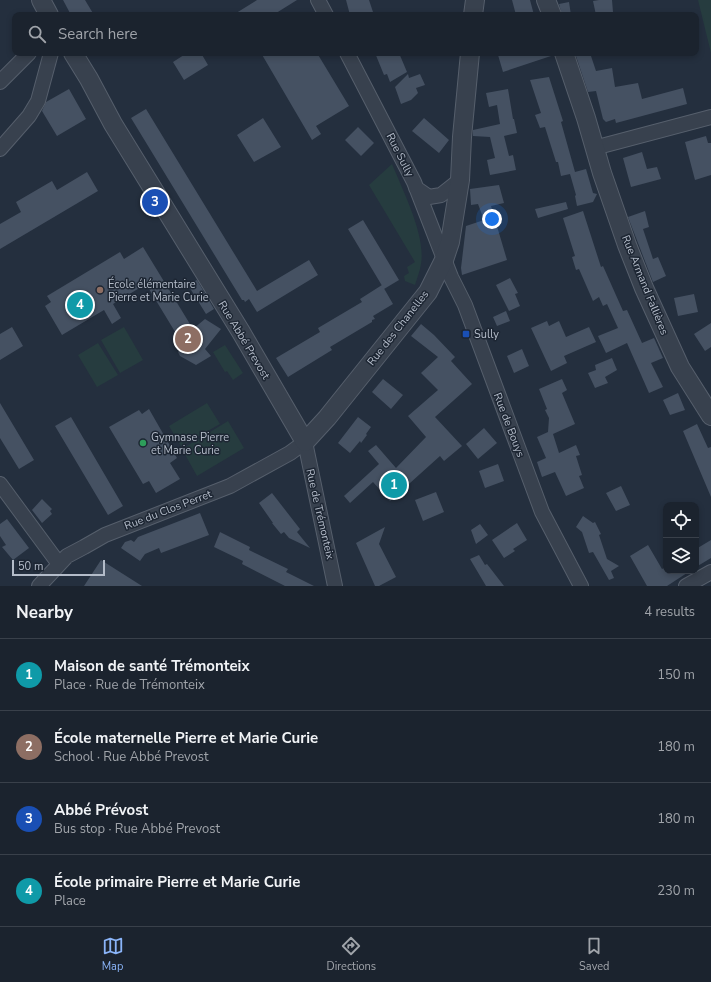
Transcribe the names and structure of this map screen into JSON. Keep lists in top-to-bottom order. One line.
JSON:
{"streets":{"street":["Rue Sully","Rue Armand Fallières","Rue des Chanelles","Rue Abbé Prevost","Rue de Bouys","Rue du Clos Perret","Rue de Trémonteix"]},"crossings":[["Rue Sully","Rue des Chanelles"],["Rue Sully","Rue de Bouys"],["Rue des Chanelles","Rue Abbé Prevost"],["Rue des Chanelles","Rue de Bouys"],["Rue des Chanelles","Rue du Clos Perret"],["Rue des Chanelles","Rue de Trémonteix"],["Rue Abbé Prevost","Rue du Clos Perret"],["Rue Abbé Prevost","Rue de Trémonteix"],["Rue du Clos Perret","Rue de Trémonteix"]],"places":{"other":["École élémentaire Pierre et Marie Curie","Gymnase Pierre et Marie Curie"],"transit":["Sully"]},"scale_bar":"50 m","page":{"search":"Search here","pins":["3","4","2","1"],"scale":"50 m","heading":["Nearby","4 results"],"list":[{"mark":"1","name":"Maison de santé Trémonteix","note":"Place · Rue de Trémonteix","value":"150 m"},{"mark":"2","name":"École maternelle Pierre et Marie Curie","note":"School · Rue Abbé Prevost","value":"180 m"},{"mark":"3","name":"Abbé Prévost","note":"Bus stop · Rue Abbé Prevost","value":"180 m"},{"mark":"4","name":"École primaire Pierre et Marie Curie","note":"Place","value":"230 m"}],"nav":["Map","Directions","Saved"]}}
